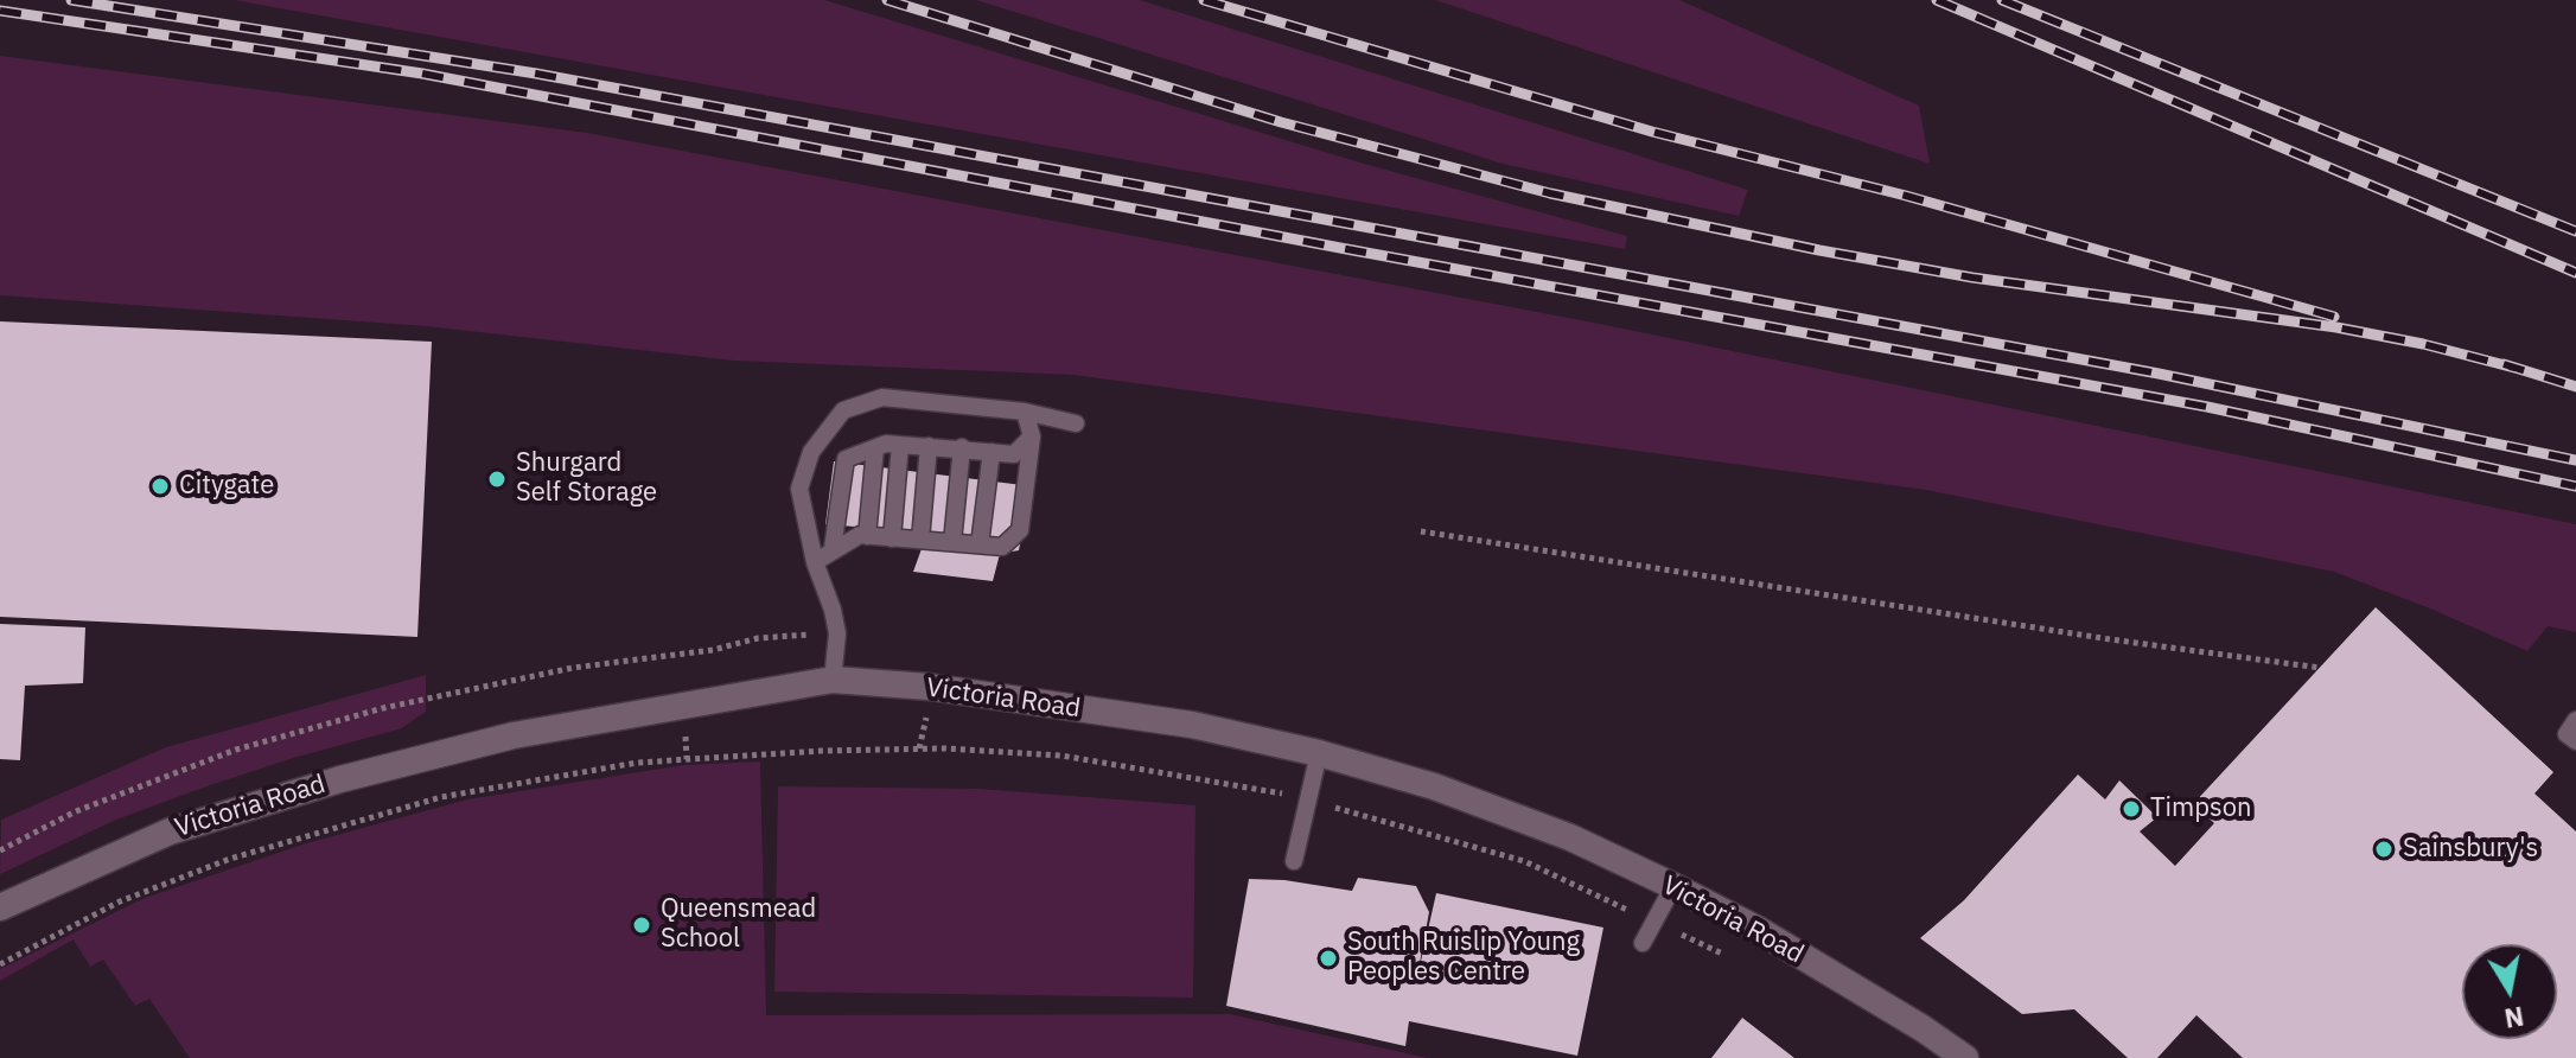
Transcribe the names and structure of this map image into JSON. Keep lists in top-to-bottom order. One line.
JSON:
{"streets":{"street":["Victoria Road"]},"places":["Shurgard Self Storage","Citygate","Timpson","Sainsbury's","Queensmead School","South Ruislip Young Peoples Centre"],"north":"bottom"}
